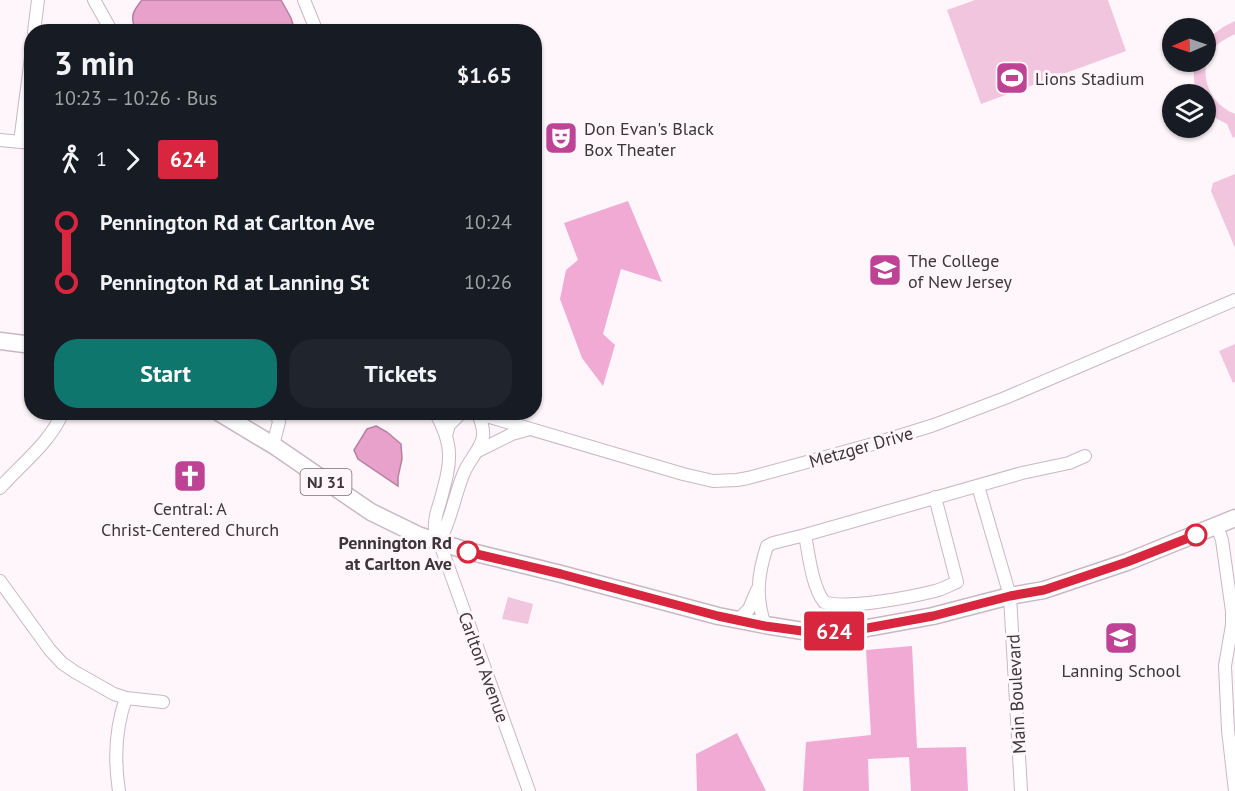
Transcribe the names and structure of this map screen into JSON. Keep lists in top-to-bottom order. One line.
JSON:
{"streets":{"main road":["NJ 31"],"street":["Metzger Drive","Carlton Avenue","Main Boulevard"]},"crossings":[["NJ 31","Carlton Avenue"],["NJ 31","Main Boulevard"]],"places":{"sports":["Lions Stadium"],"theatre":["Don Evan's Black Box Theater"],"school or university":["The College of New Jersey","Lanning School"],"church":["Central: A Christ-Centered Church"],"other":["Pennington Rd at Carlton Ave"]},"lines":["bus line 624"],"north":"left","page":{"on_map":"624","heading":["3 min","10:23 – 10:26 · Bus","$1.65"],"legs":["1","624"],"list":[{"name":"Pennington Rd at Carlton Ave","value":"10:24"},{"name":"Pennington Rd at Lanning St","value":"10:26"}],"buttons":["Start","Tickets"]}}
